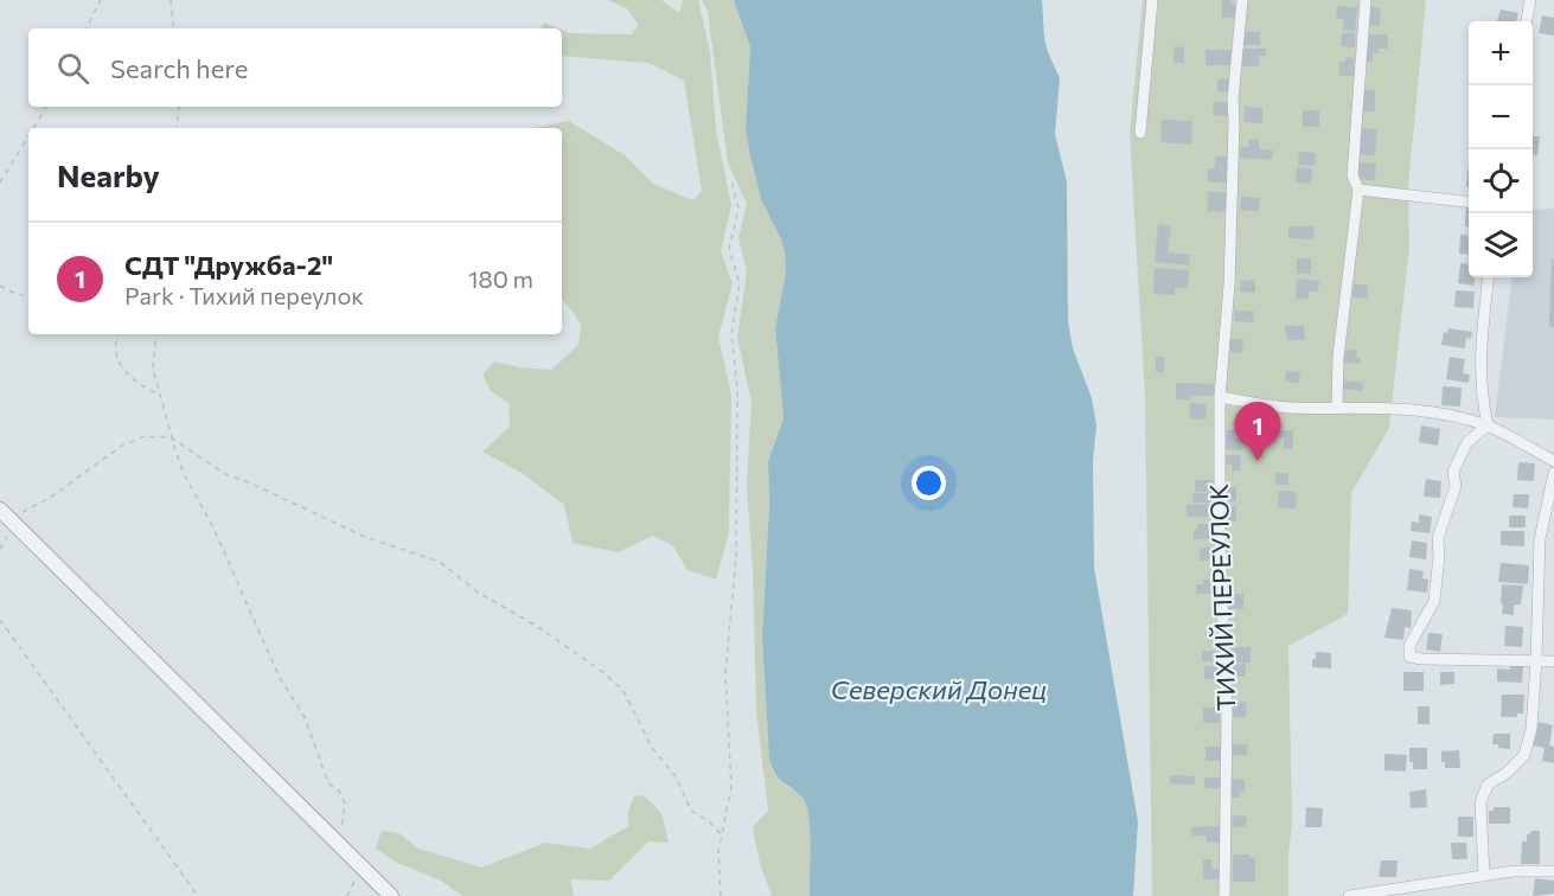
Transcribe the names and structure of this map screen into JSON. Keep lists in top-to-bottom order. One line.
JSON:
{"streets":{"street":["ТИХИЙ ПЕРЕУЛОК"]},"water":["Северский Донец"],"page":{"map_buttons":["+","−"],"search":"Search here","heading":"Nearby","list":[{"mark":"1","name":"СДТ \"Дружба-2\"","note":"Park · Тихий переулок","value":"180 m"}],"pins":"1"}}
